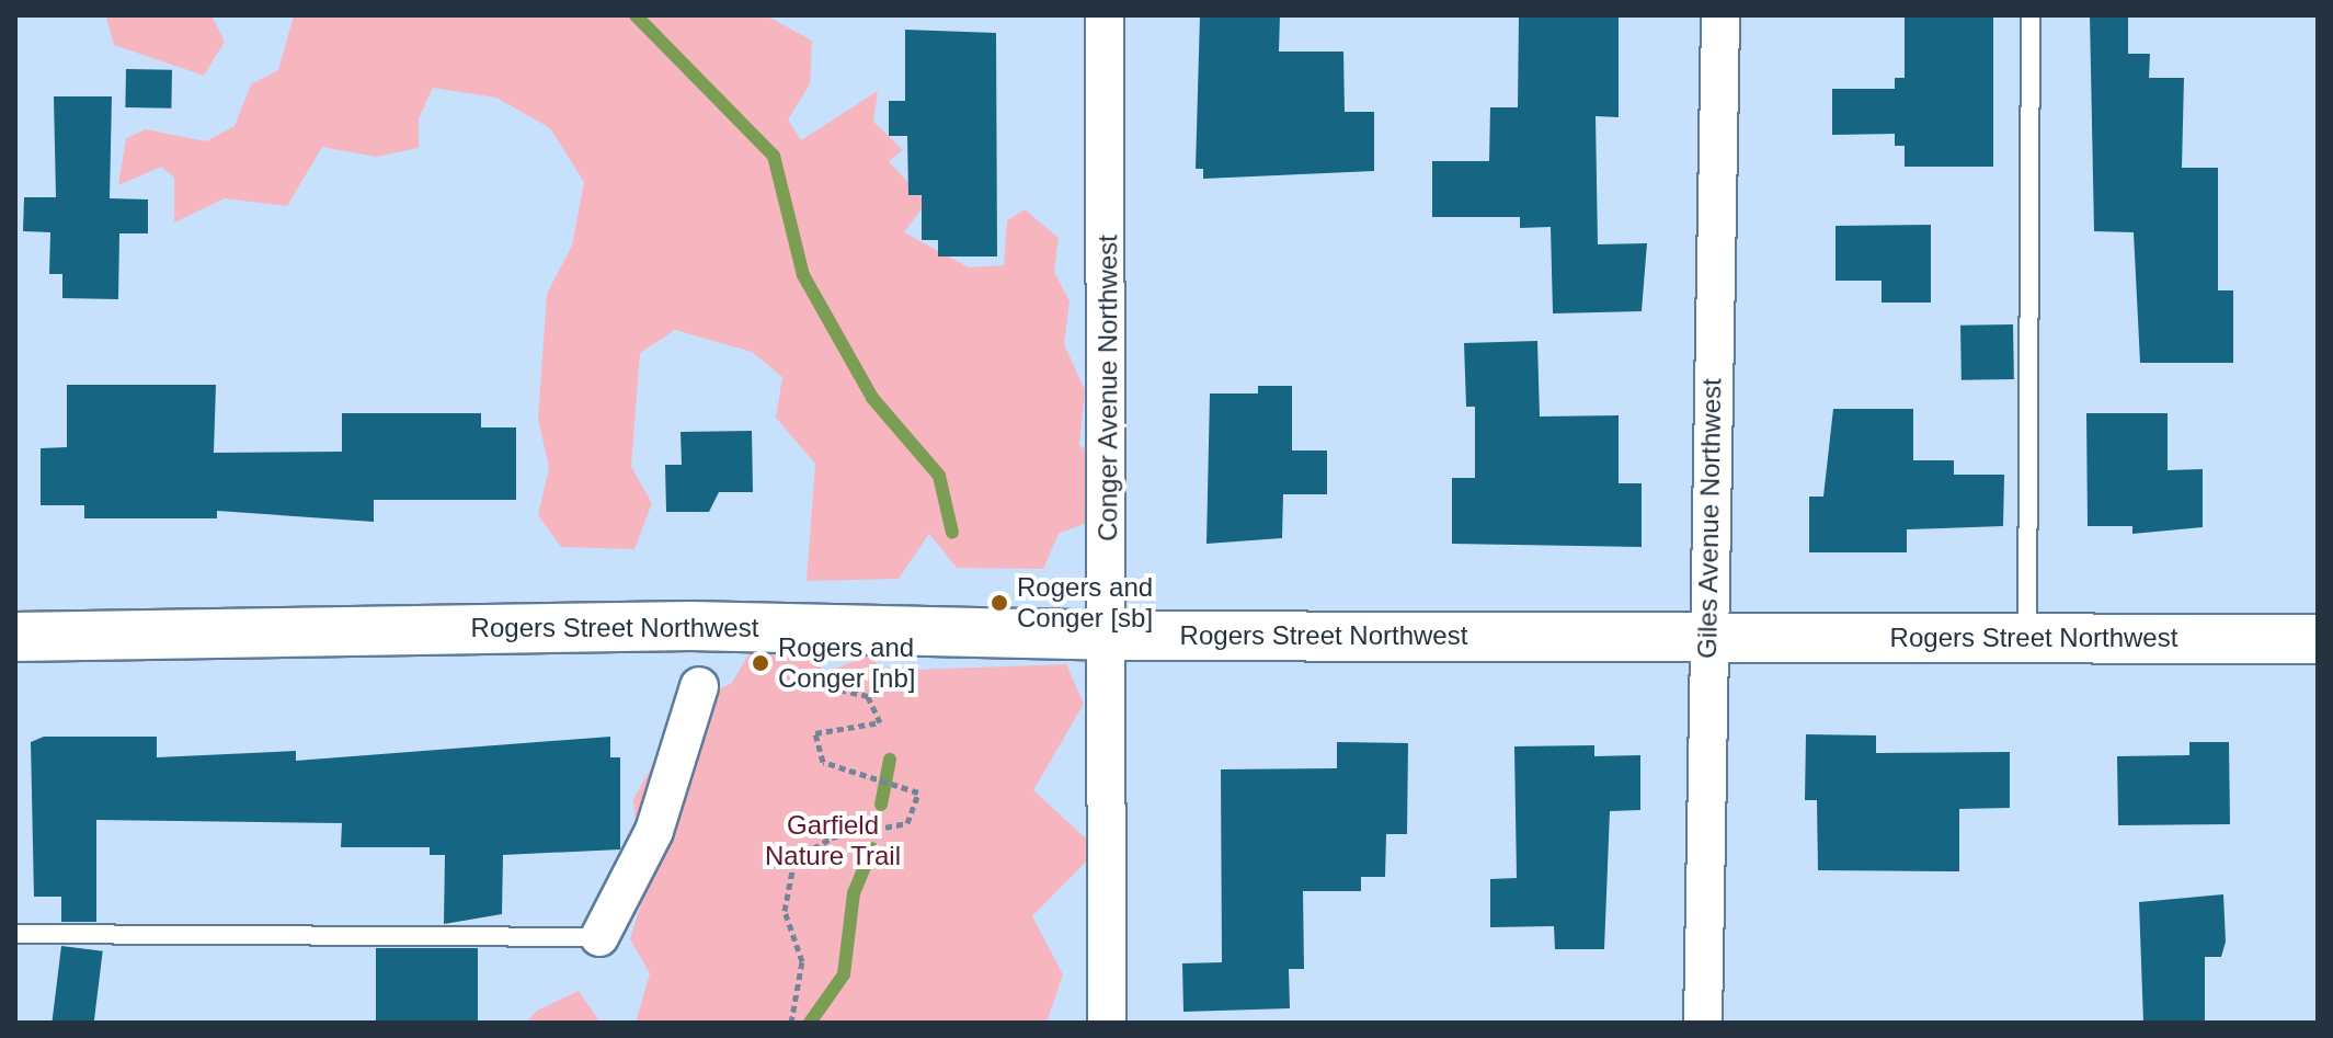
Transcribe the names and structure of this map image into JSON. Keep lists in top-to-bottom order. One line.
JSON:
{"streets":{"street":["Conger Avenue Northwest","Giles Avenue Northwest","Rogers Street Northwest"]},"crossings":[["Conger Avenue Northwest","Rogers Street Northwest"],["Giles Avenue Northwest","Rogers Street Northwest"]],"parks":["Garfield Nature Trail"],"places":["Rogers and Conger [sb]","Rogers and Conger [nb]"]}
